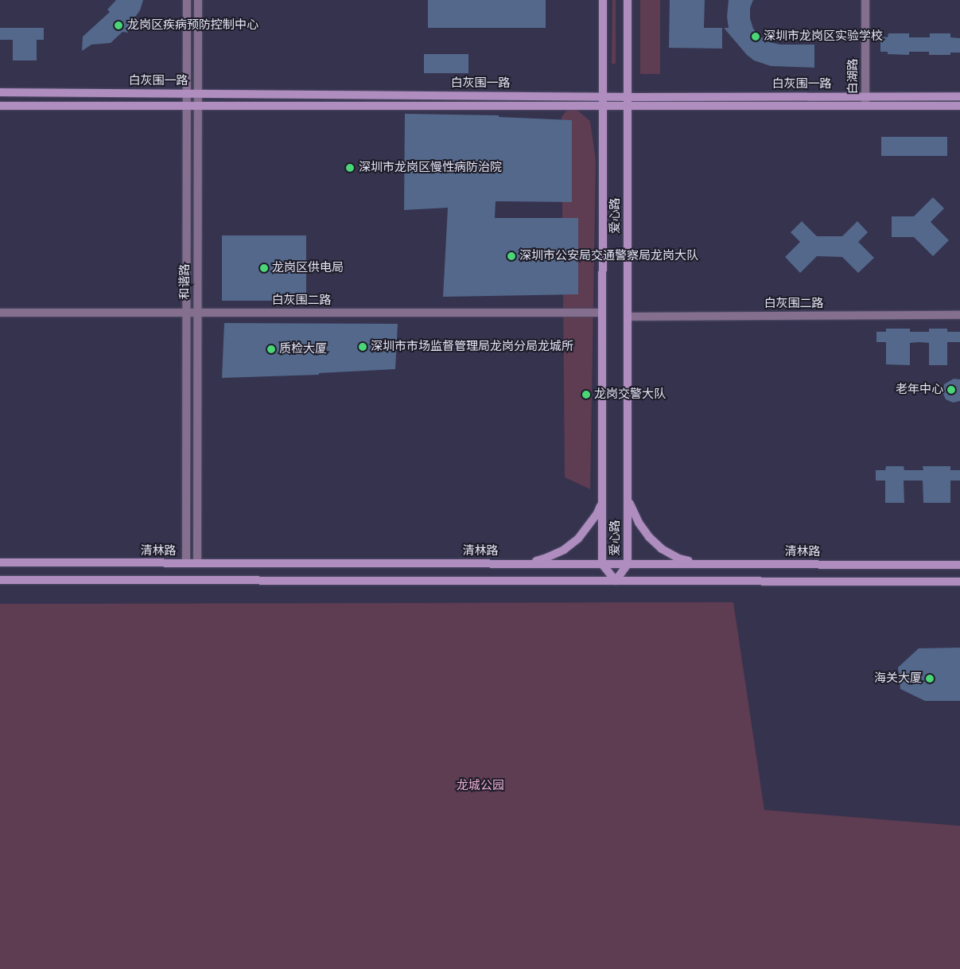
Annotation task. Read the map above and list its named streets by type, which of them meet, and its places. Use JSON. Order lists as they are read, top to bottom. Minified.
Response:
{"streets":{"street":["白湖路","白灰围一路","爱心路","和谐路","白灰围二路","清林路"]},"crossings":[["白湖路","白灰围一路"],["白灰围一路","爱心路"],["白灰围一路","和谐路"],["爱心路","白灰围二路"],["爱心路","清林路"],["和谐路","白灰围二路"],["和谐路","清林路"]],"parks":["龙城公园"],"places":["龙岗区疾病预防控制中心","深圳市龙岗区实验学校","深圳市龙岗区慢性病防治院","深圳市公安局交通警察局龙岗大队","龙岗区供电局","深圳市市场监督管理局龙岗分局龙城所","质检大厦","老年中心","龙岗交警大队","海关大厦"]}
